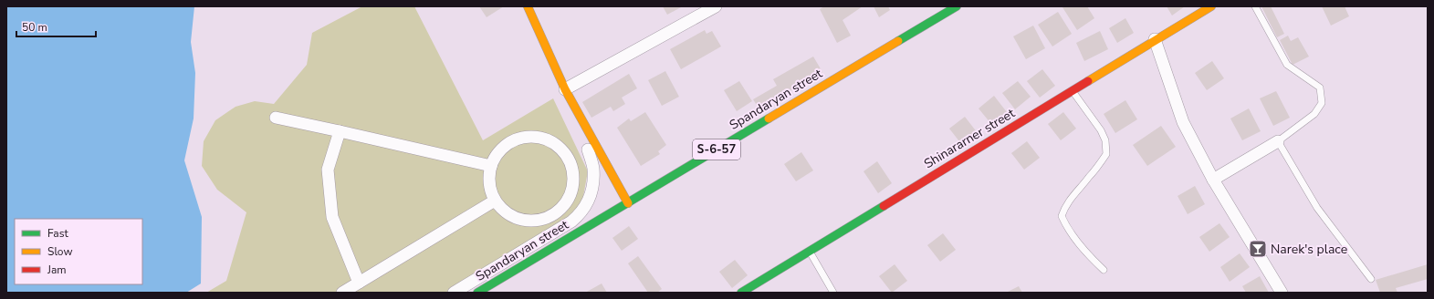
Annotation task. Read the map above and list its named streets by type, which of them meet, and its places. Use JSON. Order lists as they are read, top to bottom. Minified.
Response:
{"streets":{"street":["Spandaryan street","Shinararner street","Տ-6-57"]},"places":{"bar":["Narek's place"]},"legend":["Fast","Slow","Jam"],"scale_bar":"50 m"}
